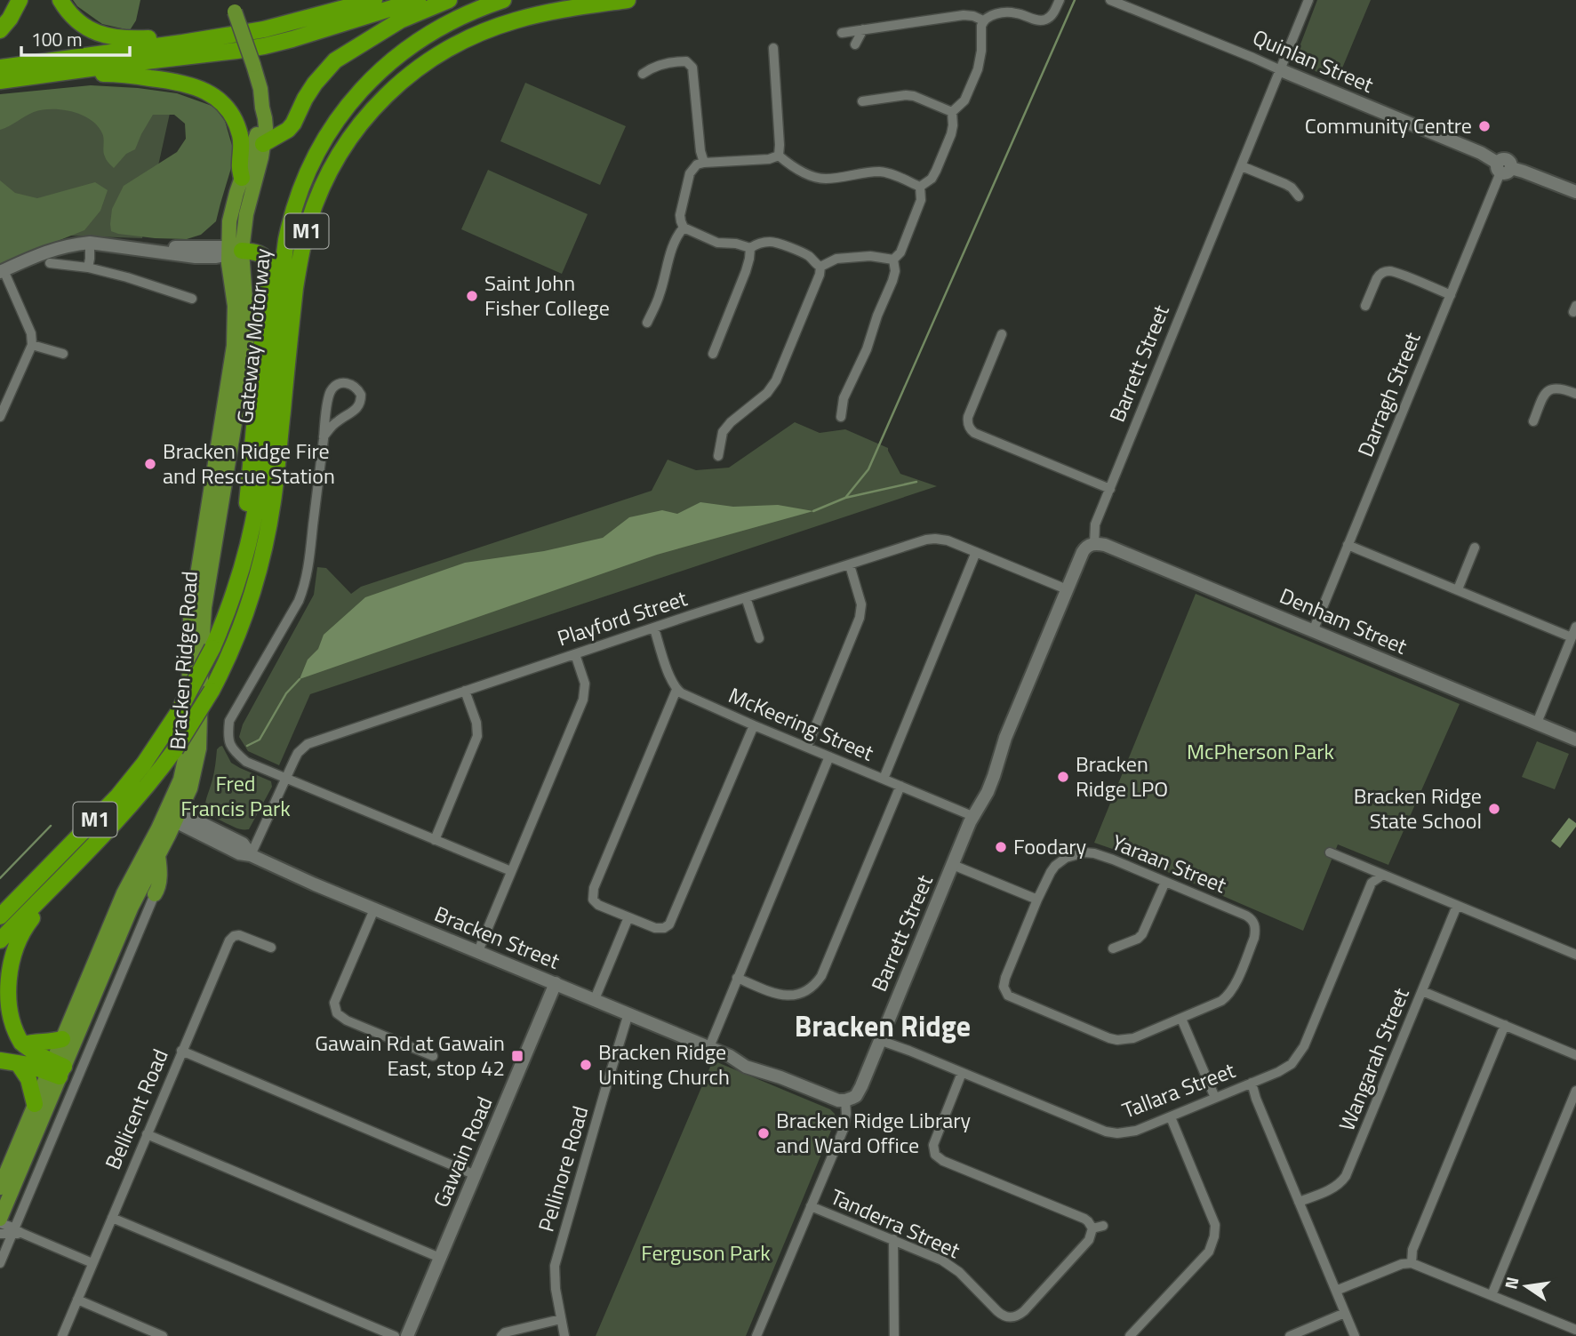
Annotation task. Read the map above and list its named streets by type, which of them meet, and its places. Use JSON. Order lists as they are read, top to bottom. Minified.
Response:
{"streets":{"highway":["M1","Gateway Motorway"],"main road":["Bracken Ridge Road"],"street":["Quinlan Street","Barrett Street","Darragh Street","Playford Street","Denham Street","McKeering Street","Yaraan Street","Bracken Street","Wangarah Street","Tallara Street","Bellicent Road","Gawain Road","Pellinore Road","Tanderra Street"]},"crossings":[["Quinlan Street","Barrett Street"],["Quinlan Street","Darragh Street"],["Barrett Street","Playford Street"],["Barrett Street","Denham Street"],["Barrett Street","McKeering Street"],["Barrett Street","Bracken Street"],["Barrett Street","Tallara Street"],["Darragh Street","Denham Street"],["Playford Street","Bracken Street"],["Bracken Ridge Road","Bracken Street"],["Bracken Street","Gawain Road"],["Bracken Street","Pellinore Road"]],"districts":["Bracken Ridge"],"parks":["McPherson Park","Fred Francis Park","Ferguson Park"],"places":{"other":["Community Centre","Saint John Fisher College","Bracken Ridge Fire and Rescue Station","Bracken Ridge LPO","Bracken Ridge State School","Foodary","Bracken Ridge Uniting Church","Bracken Ridge Library and Ward Office"],"transit":["Gawain Rd at Gawain East, stop 42"]},"scale_bar":"100 m","north":"left"}
